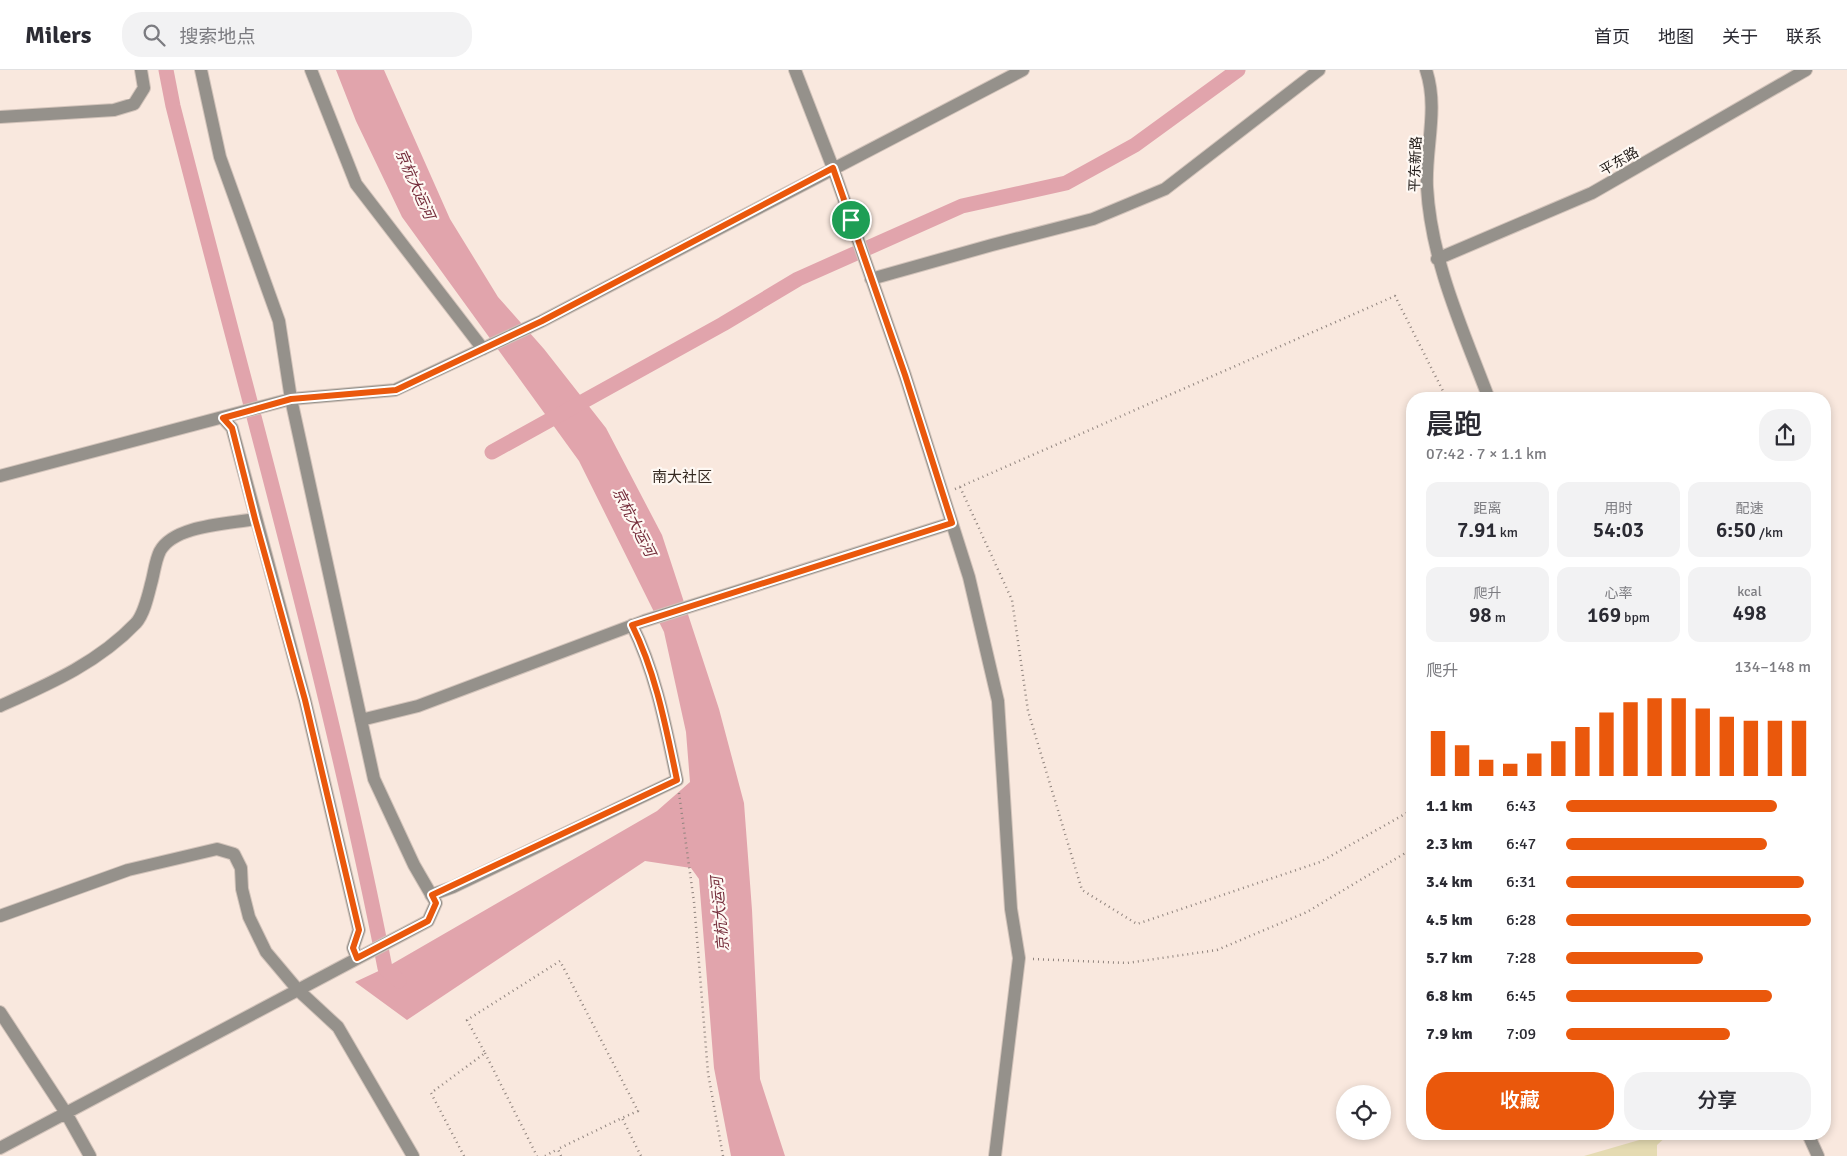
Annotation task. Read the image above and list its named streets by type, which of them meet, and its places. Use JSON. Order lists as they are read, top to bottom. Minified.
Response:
{"streets":{"street":["平东路","平东新路"]},"crossings":[["平东路","平东新路"]],"districts":["南大社区"],"water":["京杭大运河"],"page":{"header":"Milers","search":"搜索地点","nav":["首页","地图","关于","联系"],"heading":["晨跑","07:42 · 7 × 1.1 km"],"stats":[["距离","7.91 km"],["用时","54:03"],["配速","6:50 /km"],["爬升","98 m"],["心率","169 bpm"],["kcal","498"]],"chart":["爬升","134–148 m"],"list":[{"name":"1.1 km","note":"6:43"},{"name":"2.3 km","note":"6:47"},{"name":"3.4 km","note":"6:31"},{"name":"4.5 km","note":"6:28"},{"name":"5.7 km","note":"7:28"},{"name":"6.8 km","note":"6:45"},{"name":"7.9 km","note":"7:09"}],"buttons":["收藏","分享"]}}
